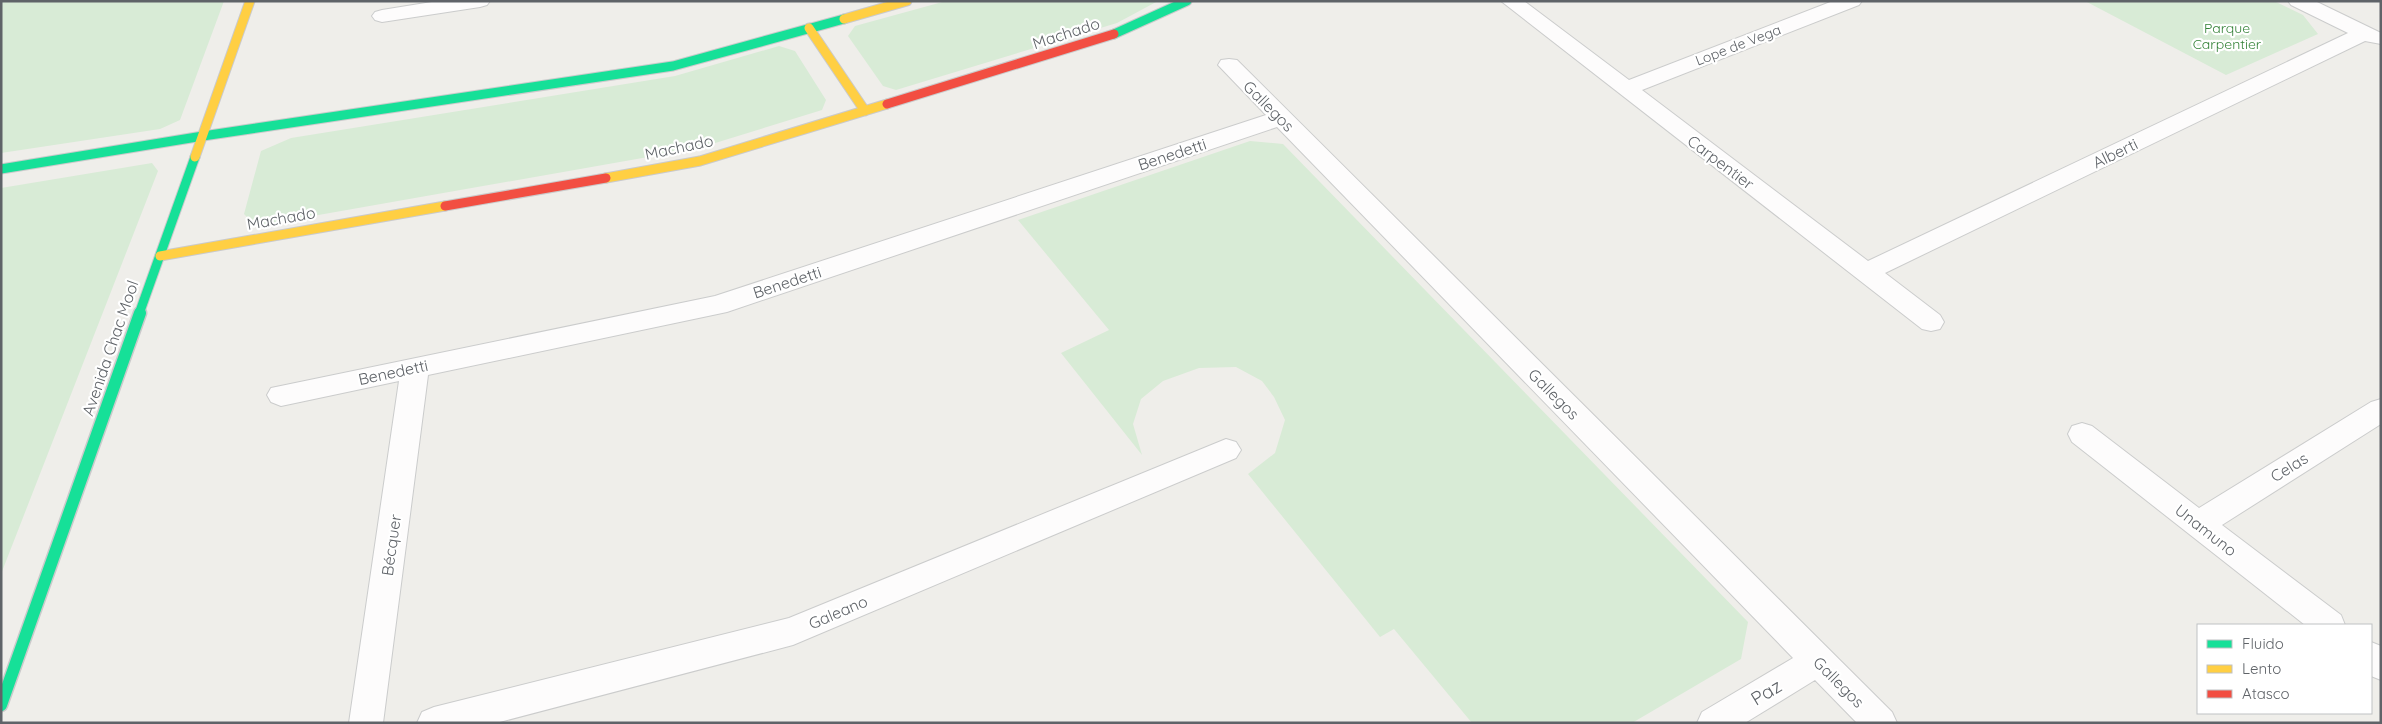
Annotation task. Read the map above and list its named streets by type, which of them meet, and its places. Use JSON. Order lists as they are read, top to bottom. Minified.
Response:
{"streets":{"street":["Machado","Lope de Vega","Gallegos","Alberti","Benedetti","Carpentier","Avenida Chac Mool","Celas","Unamuno","Bécquer","Galeano","Paz"]},"crossings":[["Machado","Avenida Chac Mool"],["Lope de Vega","Carpentier"],["Gallegos","Benedetti"],["Gallegos","Paz"],["Alberti","Carpentier"],["Benedetti","Bécquer"],["Celas","Unamuno"]],"parks":["Parque Carpentier"],"legend":["Fluido","Lento","Atasco"]}
